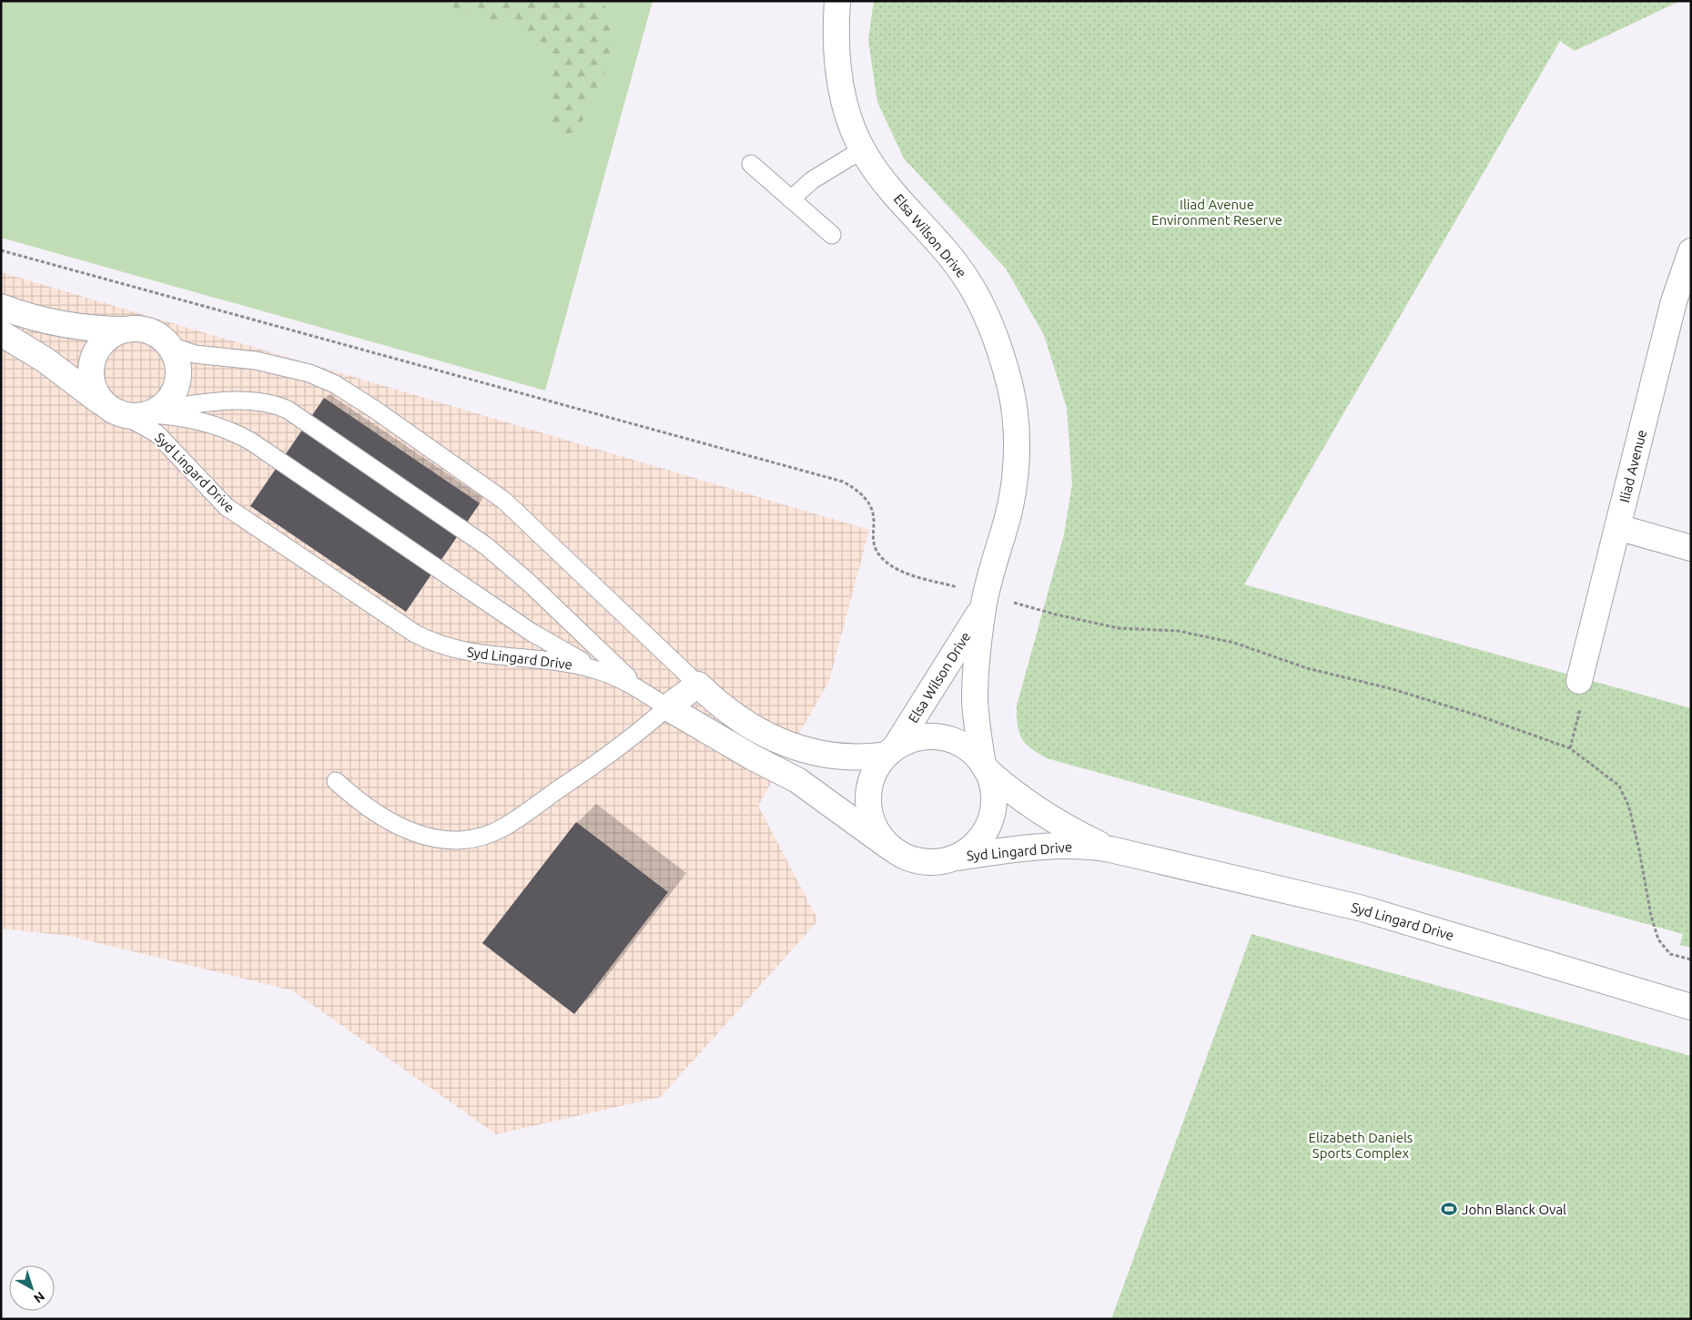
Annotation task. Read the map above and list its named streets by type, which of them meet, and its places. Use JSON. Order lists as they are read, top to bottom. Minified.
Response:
{"streets":{"street":["Elsa Wilson Drive","Iliad Avenue","Syd Lingard Drive"]},"crossings":[["Elsa Wilson Drive","Syd Lingard Drive"]],"parks":["Iliad Avenue Environment Reserve","Elizabeth Daniels Sports Complex"],"places":{"sports":["John Blanck Oval"]},"north":"bottom right"}
